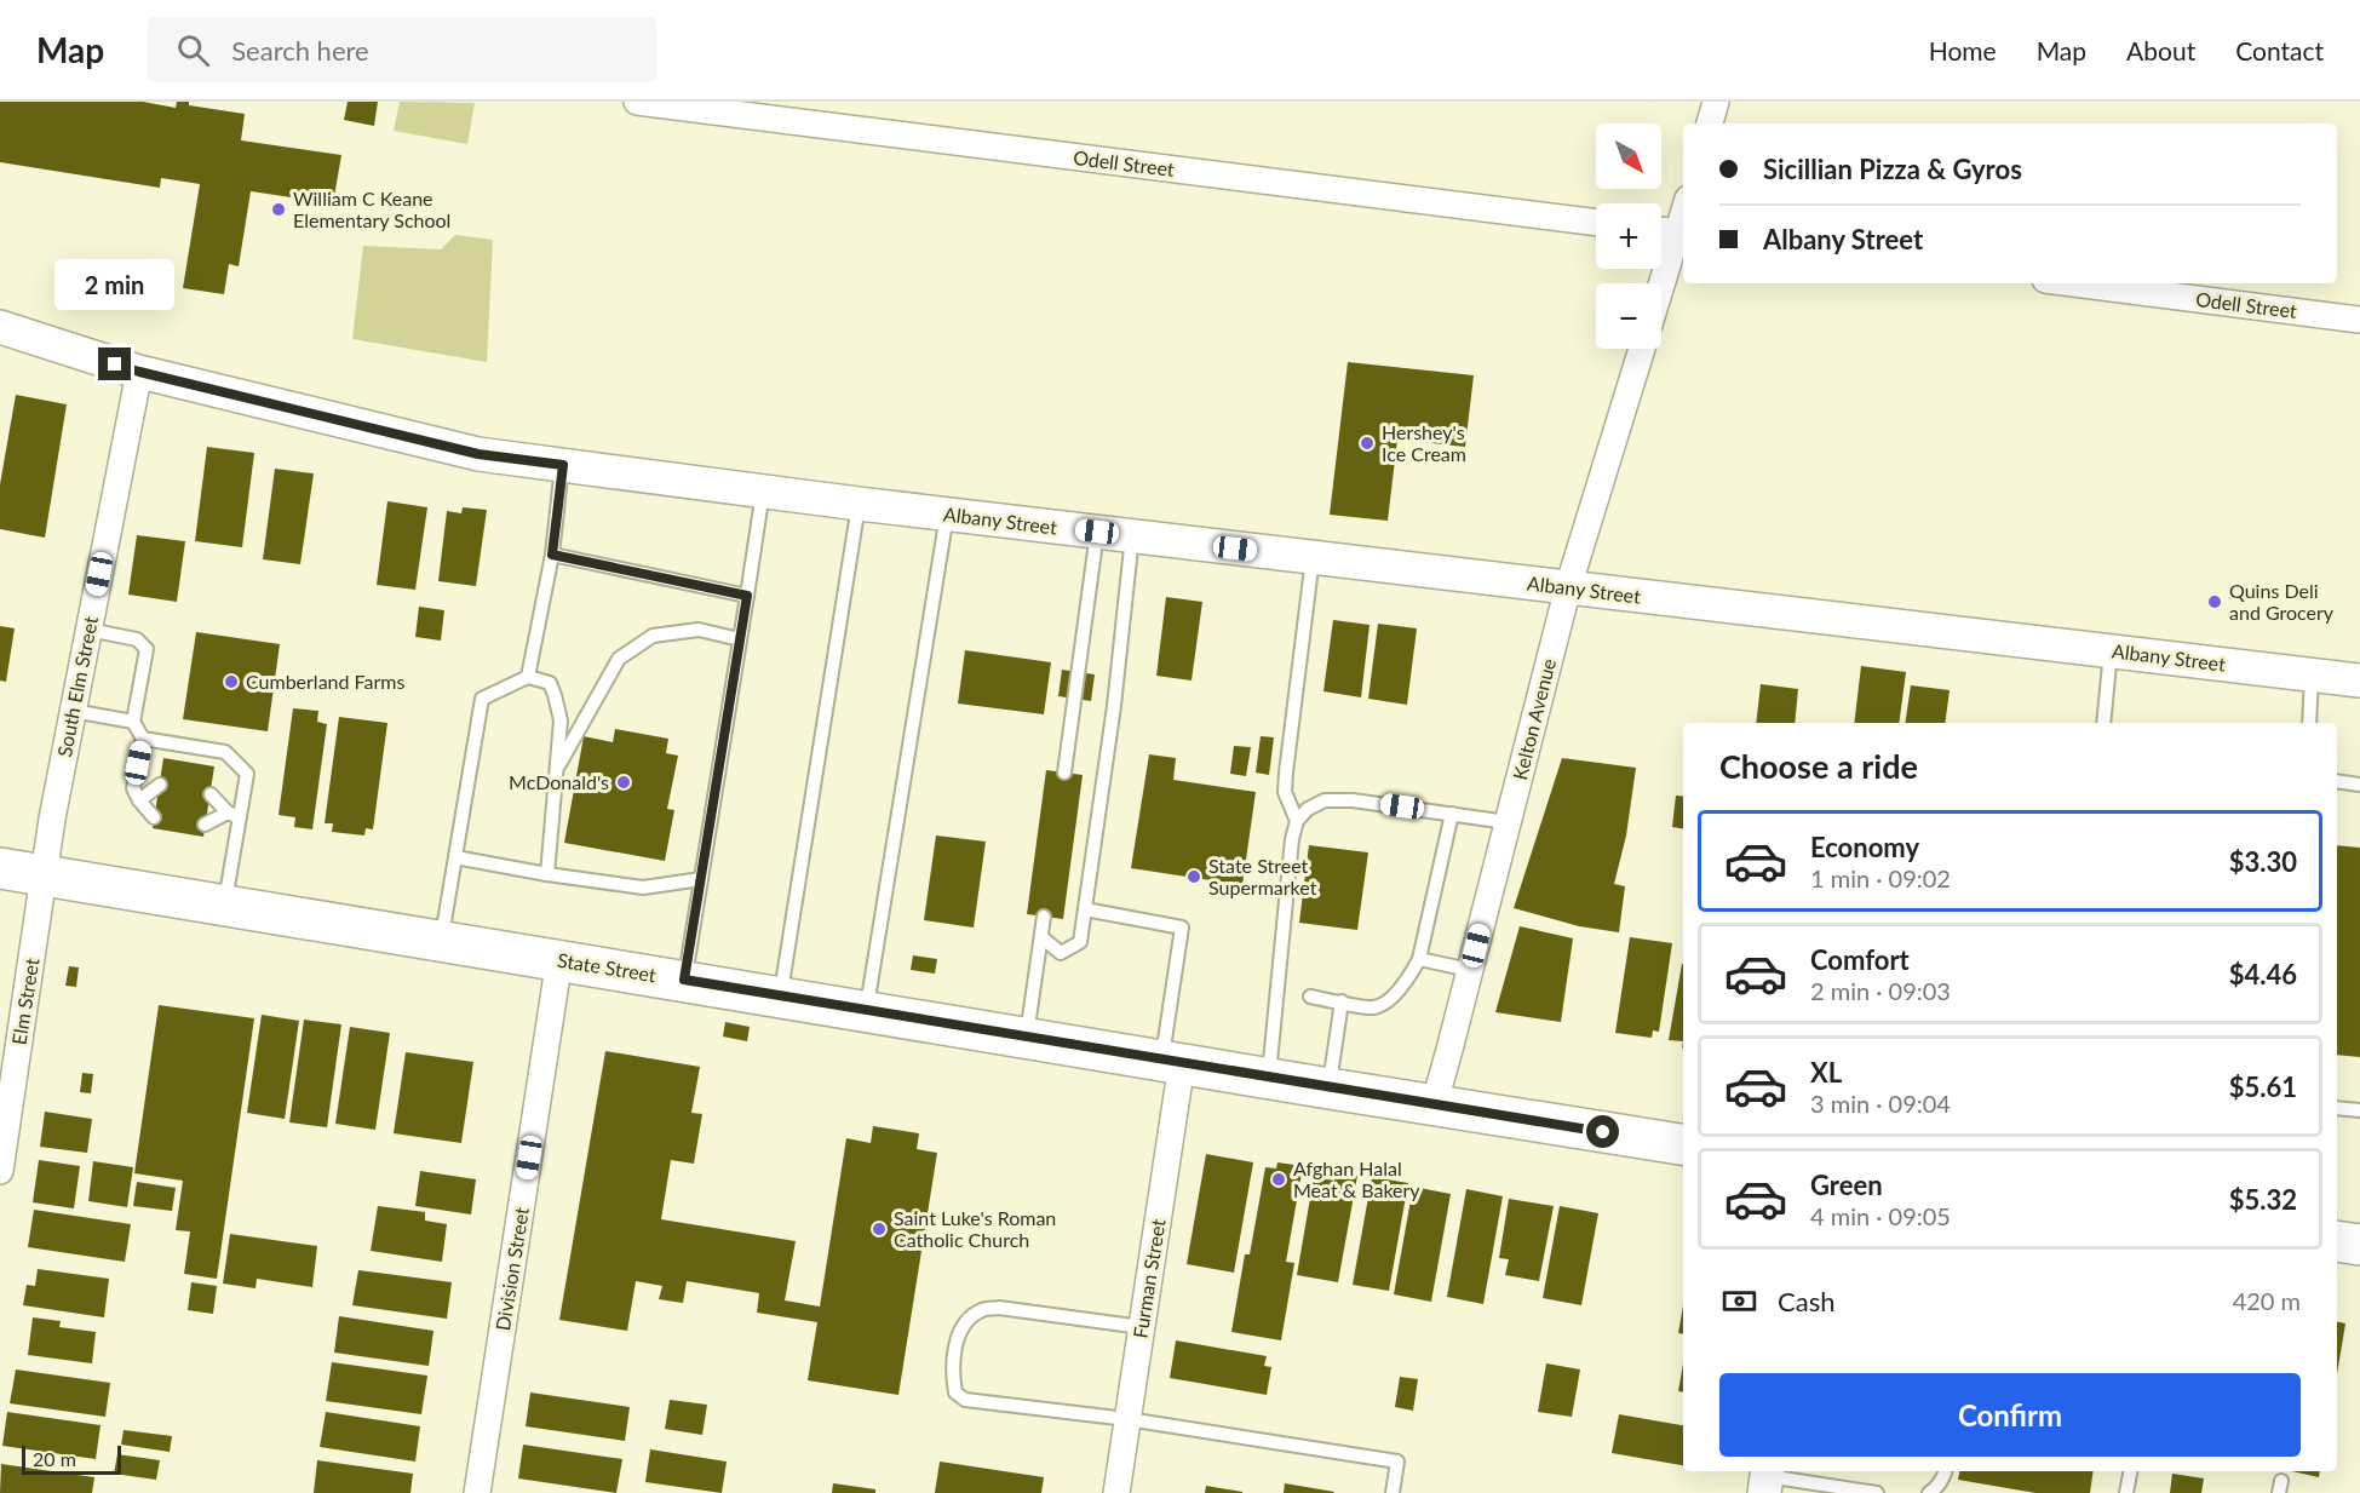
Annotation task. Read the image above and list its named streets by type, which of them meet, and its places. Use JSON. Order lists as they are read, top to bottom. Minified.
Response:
{"streets":{"main road":["State Street"],"street":["Odell Street","Albany Street","South Elm Street","Kelton Avenue","Elm Street","Division Street","Furman Street"]},"crossings":[["Albany Street","South Elm Street"],["Albany Street","Kelton Avenue"],["South Elm Street","State Street"],["South Elm Street","Elm Street"],["Kelton Avenue","State Street"],["State Street","Elm Street"],["State Street","Division Street"],["State Street","Furman Street"]],"places":["William C Keane Elementary School","Hershey's Ice Cream","Quins Deli and Grocery","Cumberland Farms","McDonald's","State Street Supermarket","Afghan Halal Meat & Bakery","Saint Luke's Roman Catholic Church"],"scale_bar":"20 m","north":"bottom right","page":{"header":"Map","search":"Search here","nav":["Home","Map","About","Contact"],"map_buttons":["+","−"],"banner":["Sicillian Pizza & Gyros","Albany Street"],"bubble":"2 min","heading":"Choose a ride","list":[{"name":"Economy","note":"1 min · 09:02","value":"$3.30"},{"name":"Comfort","note":"2 min · 09:03","value":"$4.46"},{"name":"XL","note":"3 min · 09:04","value":"$5.61"},{"name":"Green","note":"4 min · 09:05","value":"$5.32"}],"pay":["Cash","420 m"],"buttons":"Confirm","scale":"20 m"}}
